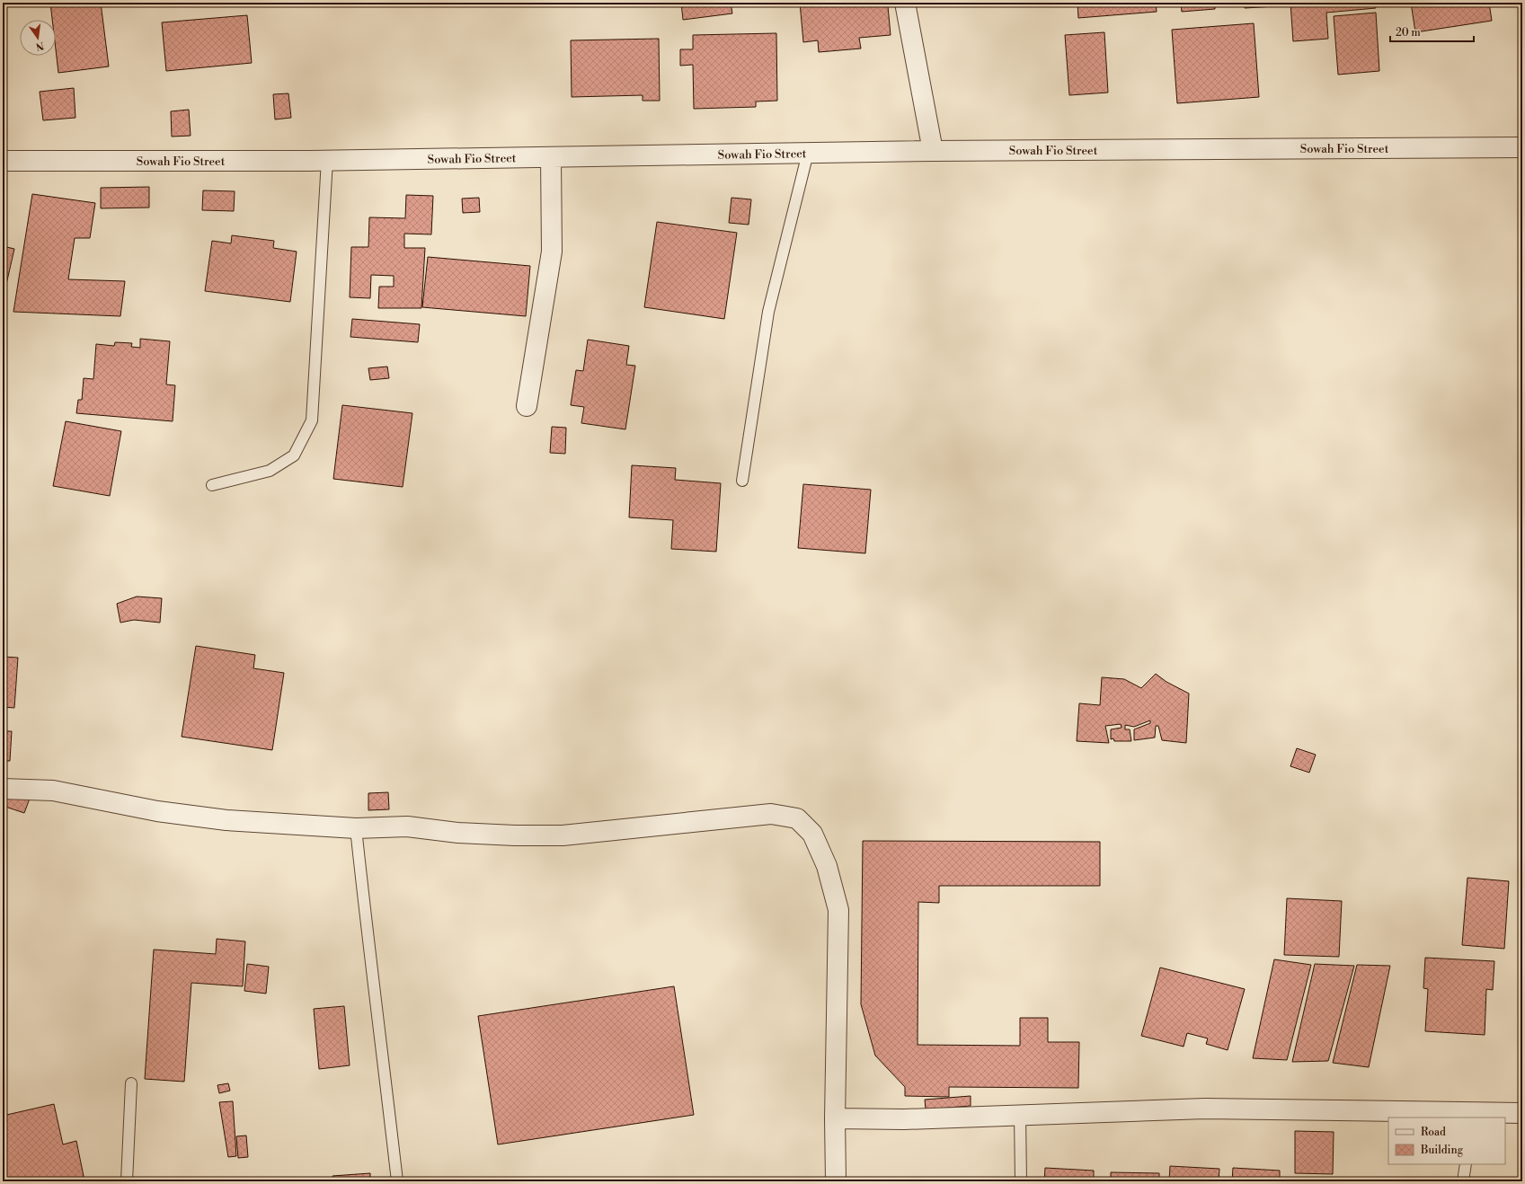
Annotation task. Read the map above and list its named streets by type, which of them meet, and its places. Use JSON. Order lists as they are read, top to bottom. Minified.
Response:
{"streets":{"street":["Sowah Fio Street"]},"legend":["Road","Building"],"scale_bar":"20 m","north":"bottom"}
